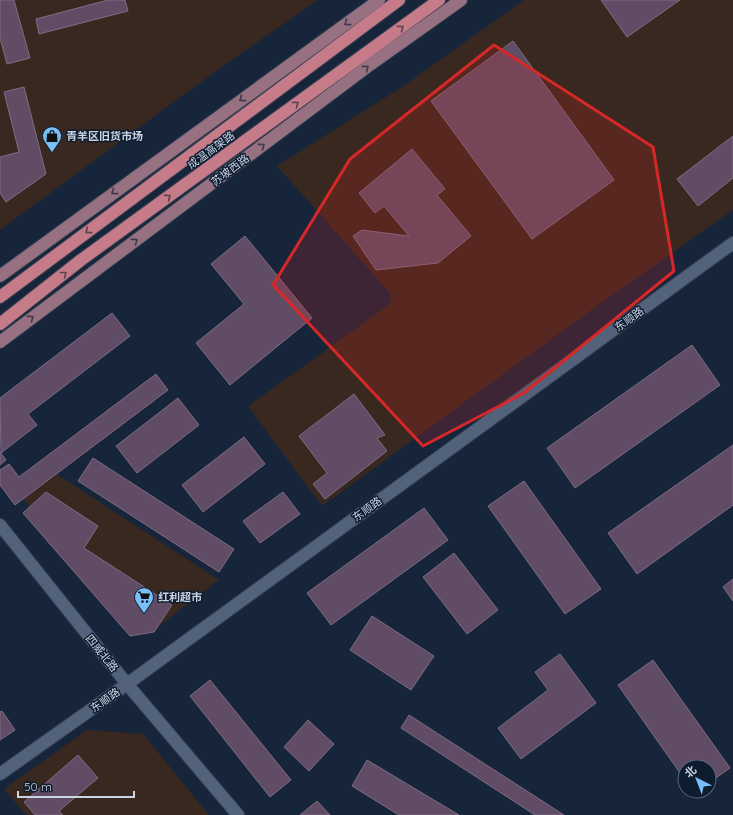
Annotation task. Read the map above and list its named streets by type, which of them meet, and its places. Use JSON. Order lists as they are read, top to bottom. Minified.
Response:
{"streets":{"highway":["成温高架路"],"main road":["苏坡西路"],"street":["东顺路","四威北路"]},"crossings":[["东顺路","四威北路"]],"places":{"shop":["青羊区旧货市场"],"supermarket":["红利超市"]},"scale_bar":"50 m","north":"top left"}
